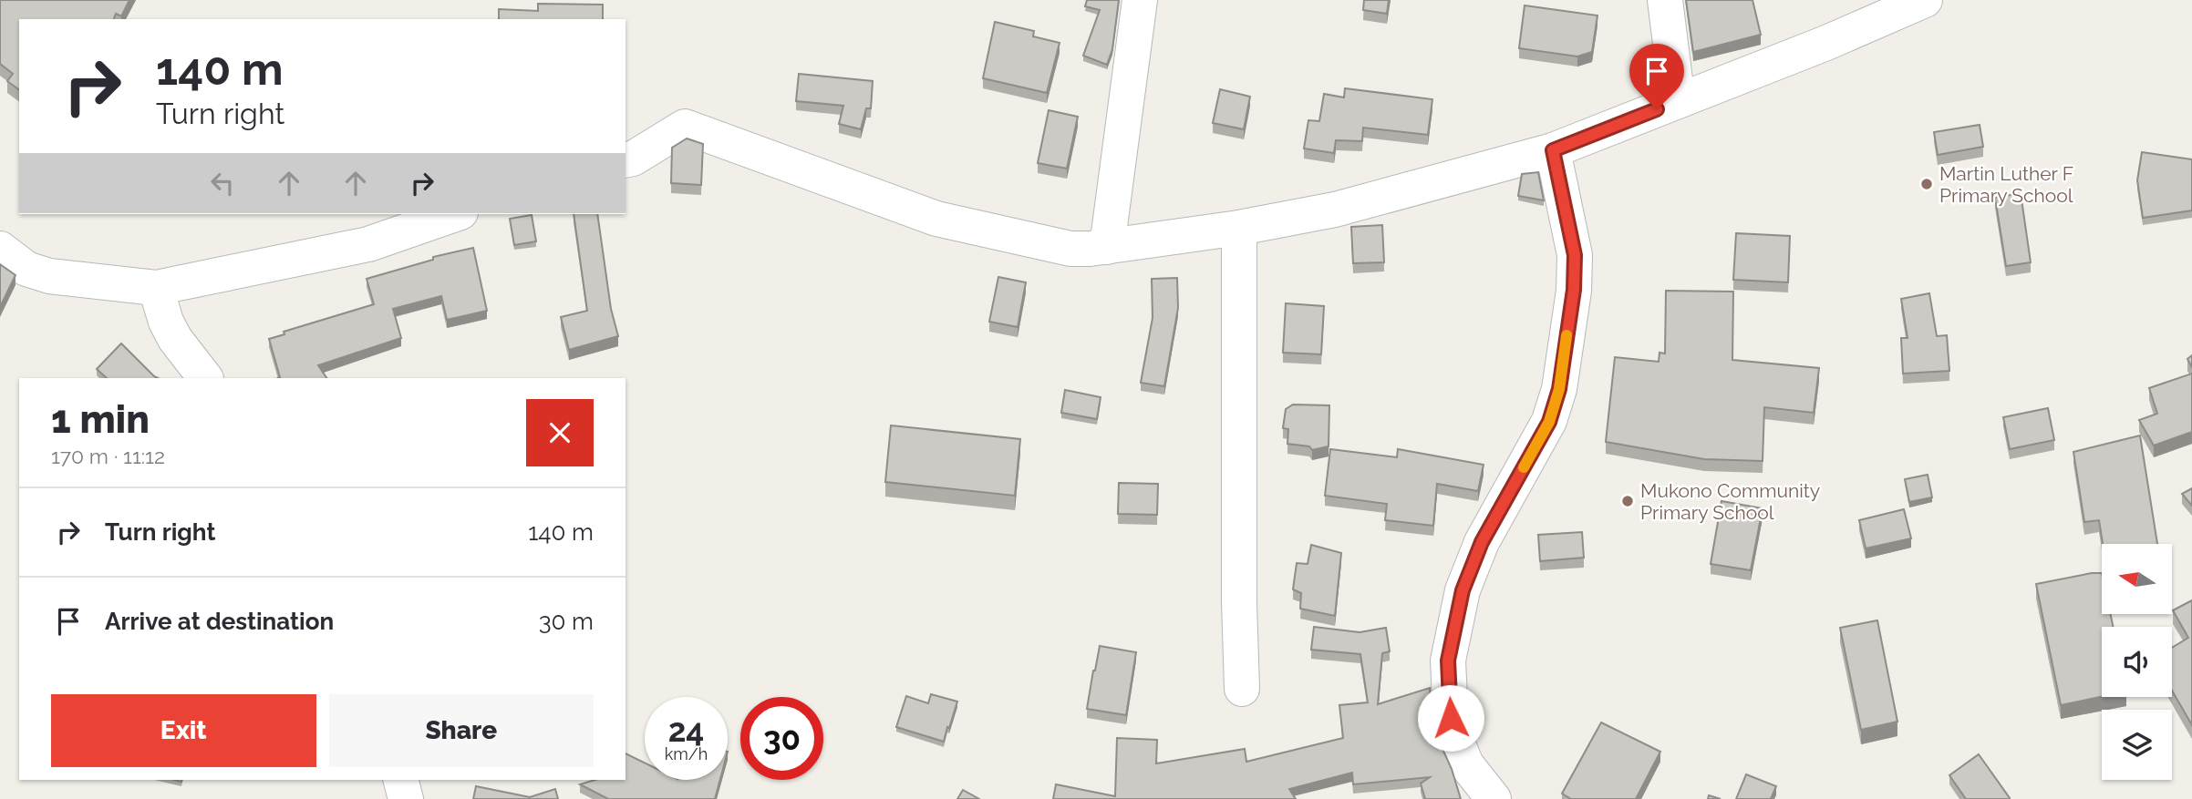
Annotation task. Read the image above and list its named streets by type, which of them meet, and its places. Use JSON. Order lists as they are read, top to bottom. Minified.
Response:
{"places":["Martin Luther F Primary School","Mukono Community Primary School"],"north":"left","page":{"turn":["140 m","Turn right"],"heading":["1 min","170 m · 11:12"],"list":[{"name":"Turn right","value":"140 m"},{"name":"Arrive at destination","value":"30 m"}],"buttons":["Exit","Share"],"speed":"24 km/h","limit":"30"}}
